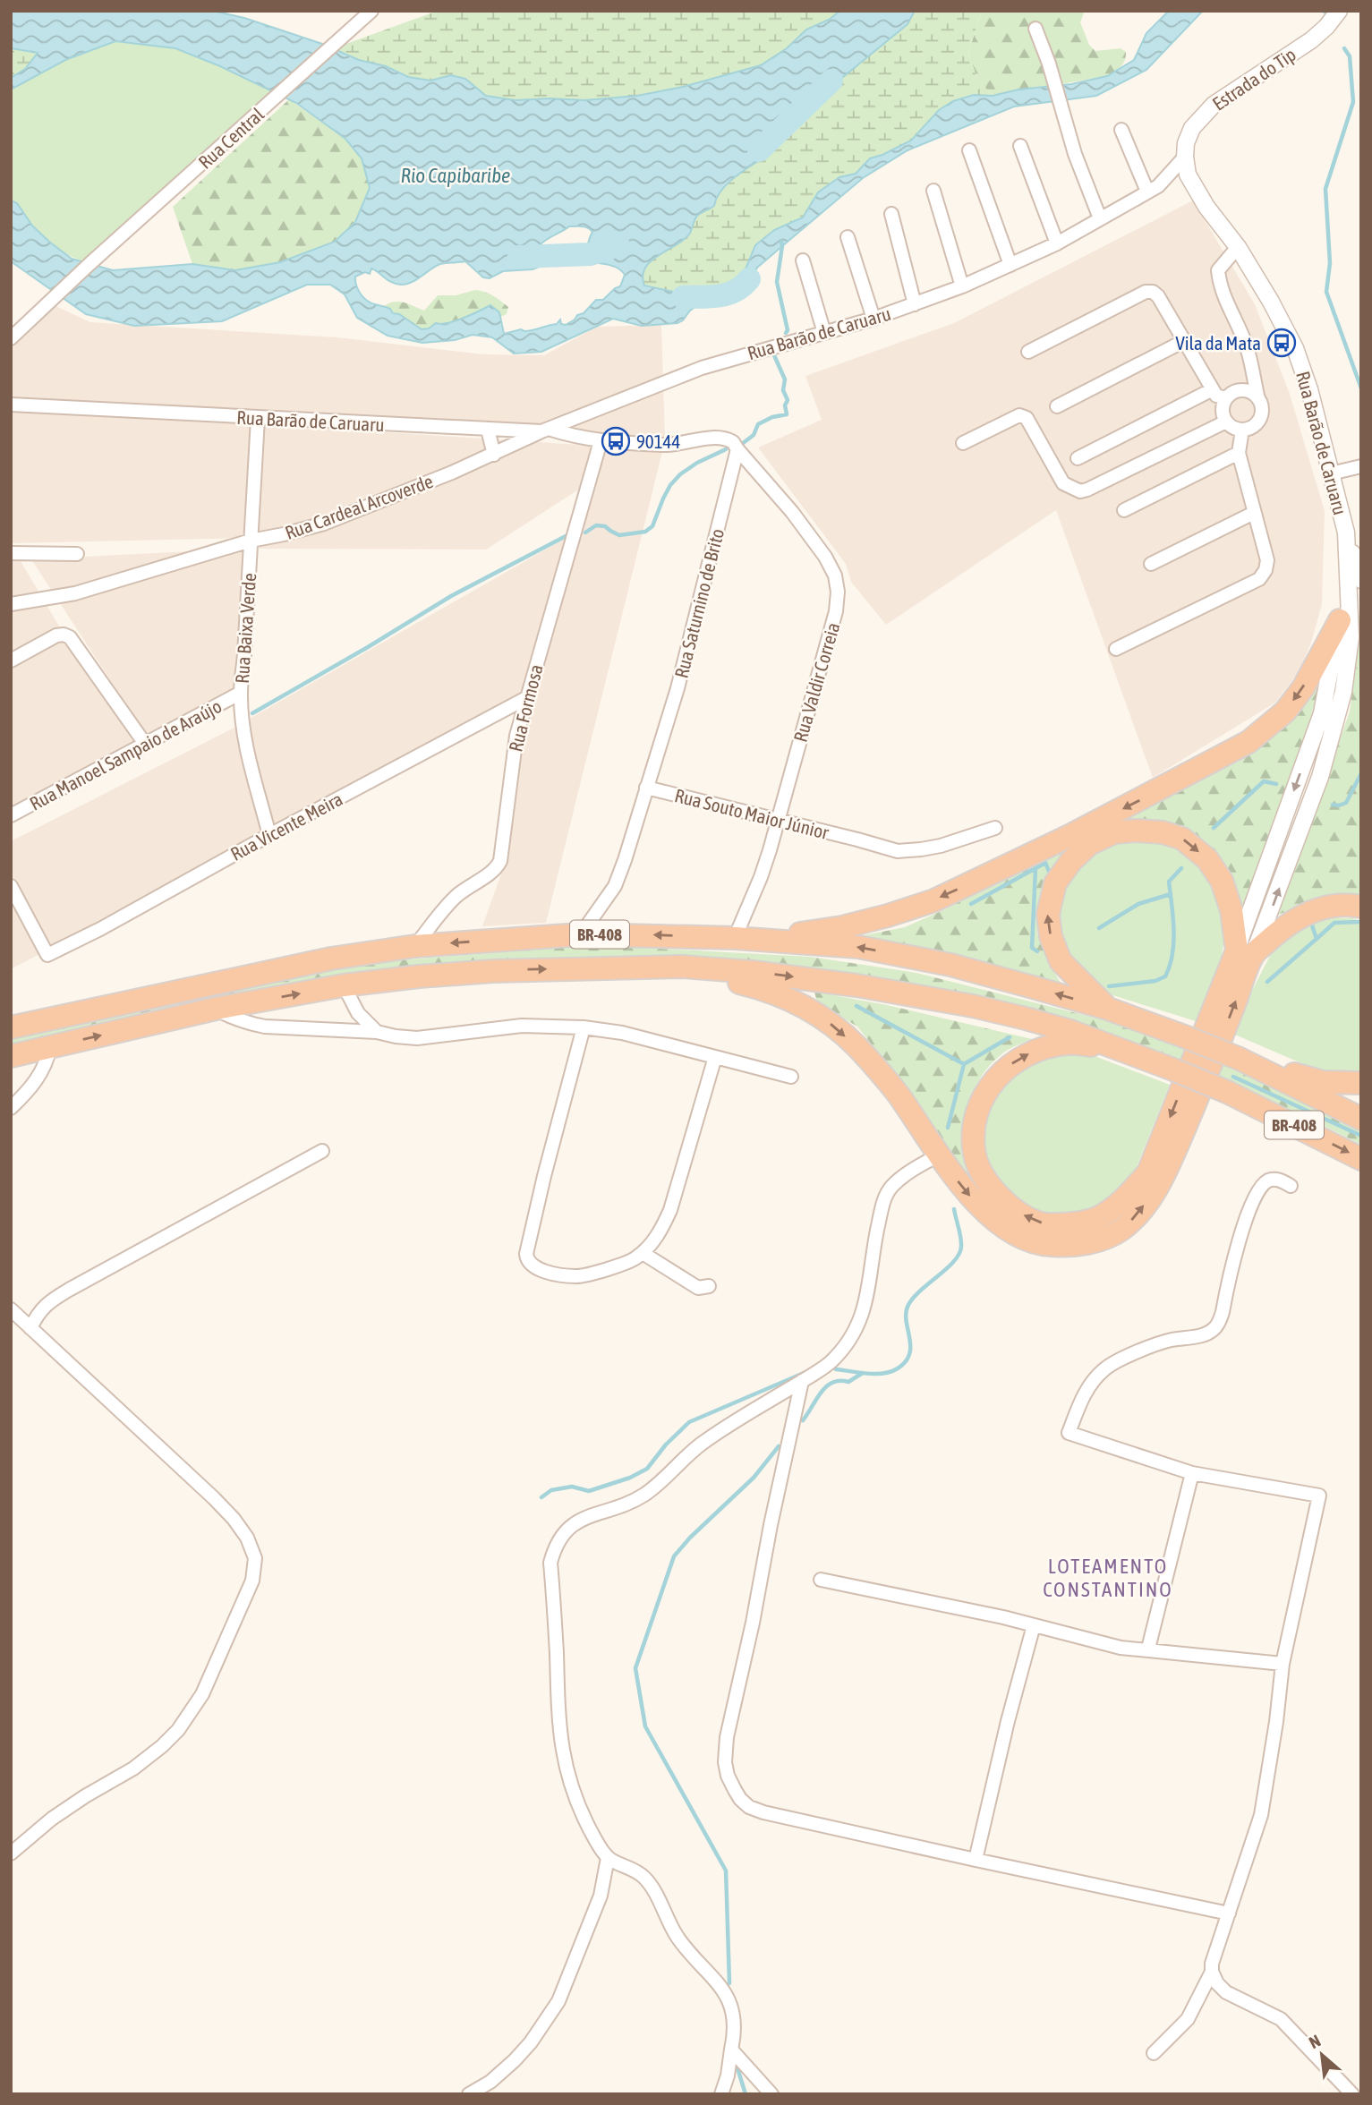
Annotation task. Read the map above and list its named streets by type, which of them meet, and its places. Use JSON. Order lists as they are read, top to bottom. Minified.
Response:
{"streets":{"highway":["BR-408"],"street":["Estrada do Tip","Rua Central","Rua Barão de Caruaru","Rua Cardeal Arcoverde","Rua Saturnino de Brito","Rua Baixa Verde","Rua Valdir Correia","Rua Formosa","Rua Manoel Sampaio de Araújo","Rua Souto Maior Júnior","Rua Vicente Meira"]},"crossings":[["Estrada do Tip","Rua Barão de Caruaru"],["Rua Barão de Caruaru","Rua Cardeal Arcoverde"],["Rua Barão de Caruaru","Rua Baixa Verde"],["Rua Cardeal Arcoverde","Rua Baixa Verde"],["Rua Saturnino de Brito","Rua Valdir Correia"],["Rua Saturnino de Brito","Rua Souto Maior Júnior"],["Rua Saturnino de Brito","BR-408"],["Rua Baixa Verde","Rua Manoel Sampaio de Araújo"],["Rua Baixa Verde","Rua Vicente Meira"],["Rua Valdir Correia","Rua Souto Maior Júnior"],["Rua Valdir Correia","BR-408"],["Rua Formosa","Rua Vicente Meira"],["Rua Formosa","BR-408"]],"districts":["LOTEAMENTO CONSTANTINO"],"water":["Rio Capibaribe"],"places":{"bus stop":["Vila da Mata","90144"]},"north":"top left"}
